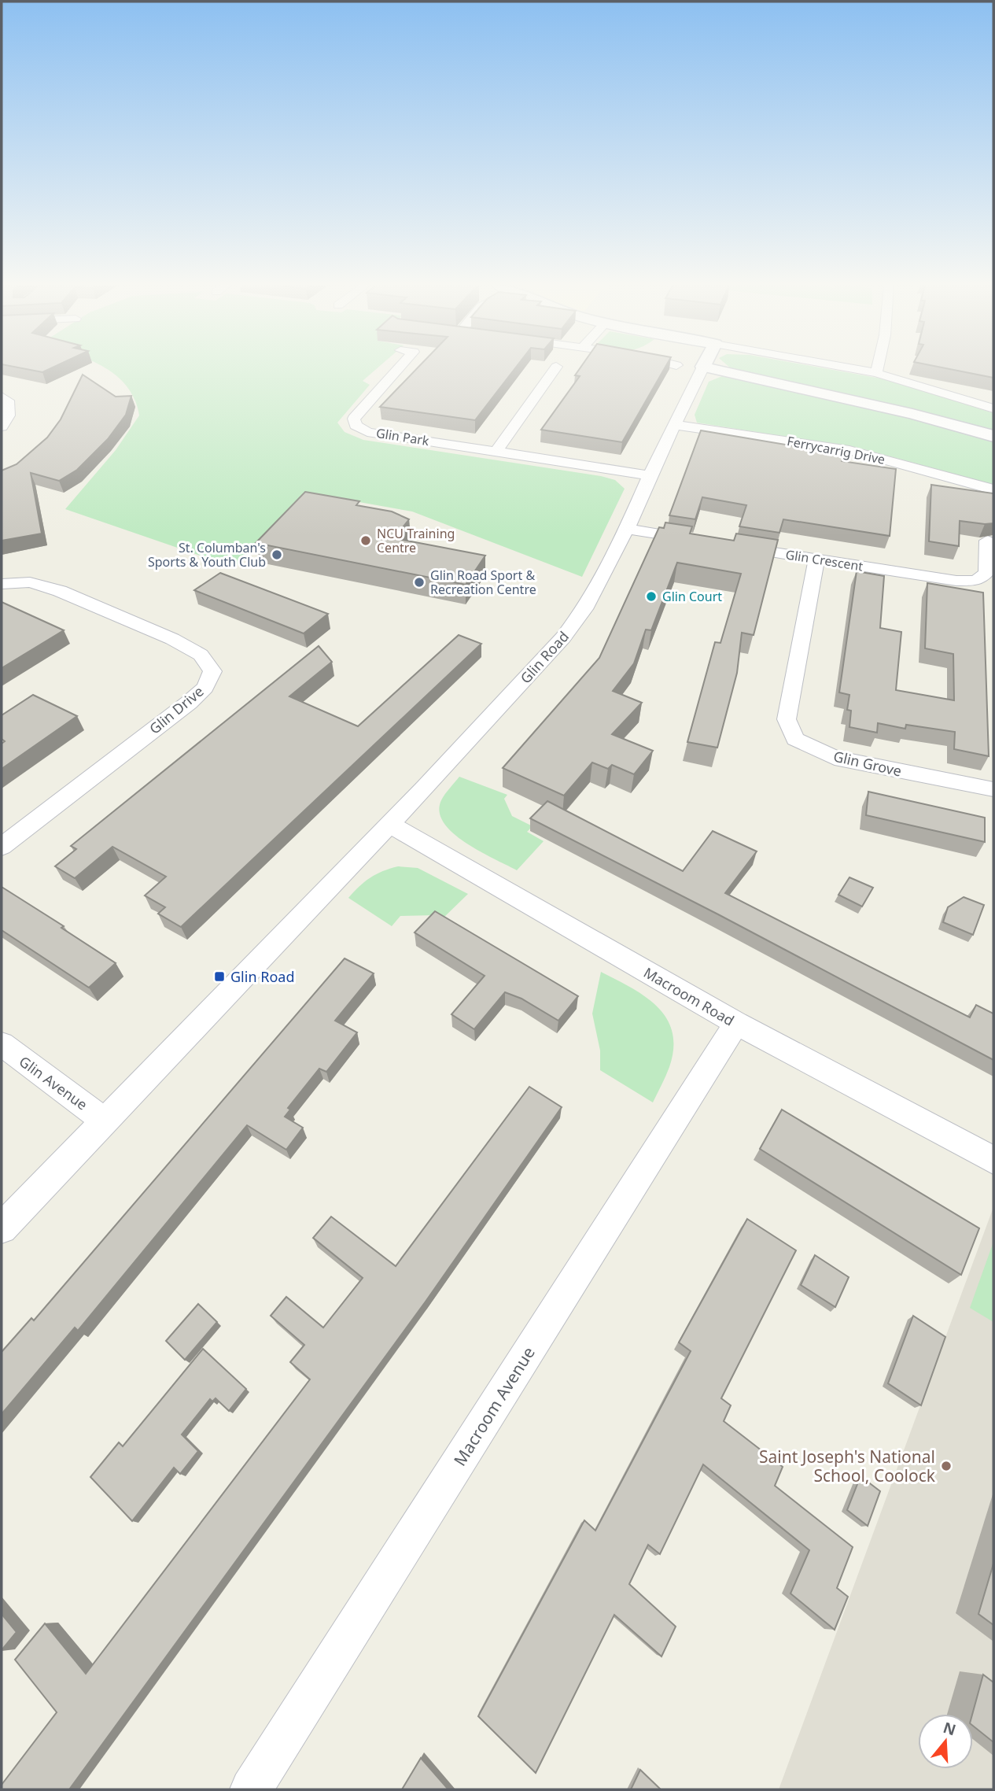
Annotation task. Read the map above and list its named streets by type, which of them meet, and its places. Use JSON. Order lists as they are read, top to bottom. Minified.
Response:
{"streets":{"street":["Glin Park","Ferrycarrig Drive","Glin Crescent","Glin Road","Glin Drive","Glin Grove","Macroom Road","Glin Avenue","Macroom Avenue"]},"crossings":[["Glin Park","Glin Road"],["Ferrycarrig Drive","Glin Road"],["Glin Crescent","Glin Grove"],["Glin Road","Macroom Road"],["Glin Road","Glin Avenue"],["Macroom Road","Macroom Avenue"]],"places":{"other":["NCU Training Centre","St. Columban's Sports & Youth Club","Glin Road Sport & Recreation Centre","Glin Court","Saint Joseph's National School, Coolock"],"transit":["Glin Road"]},"north":"top"}
